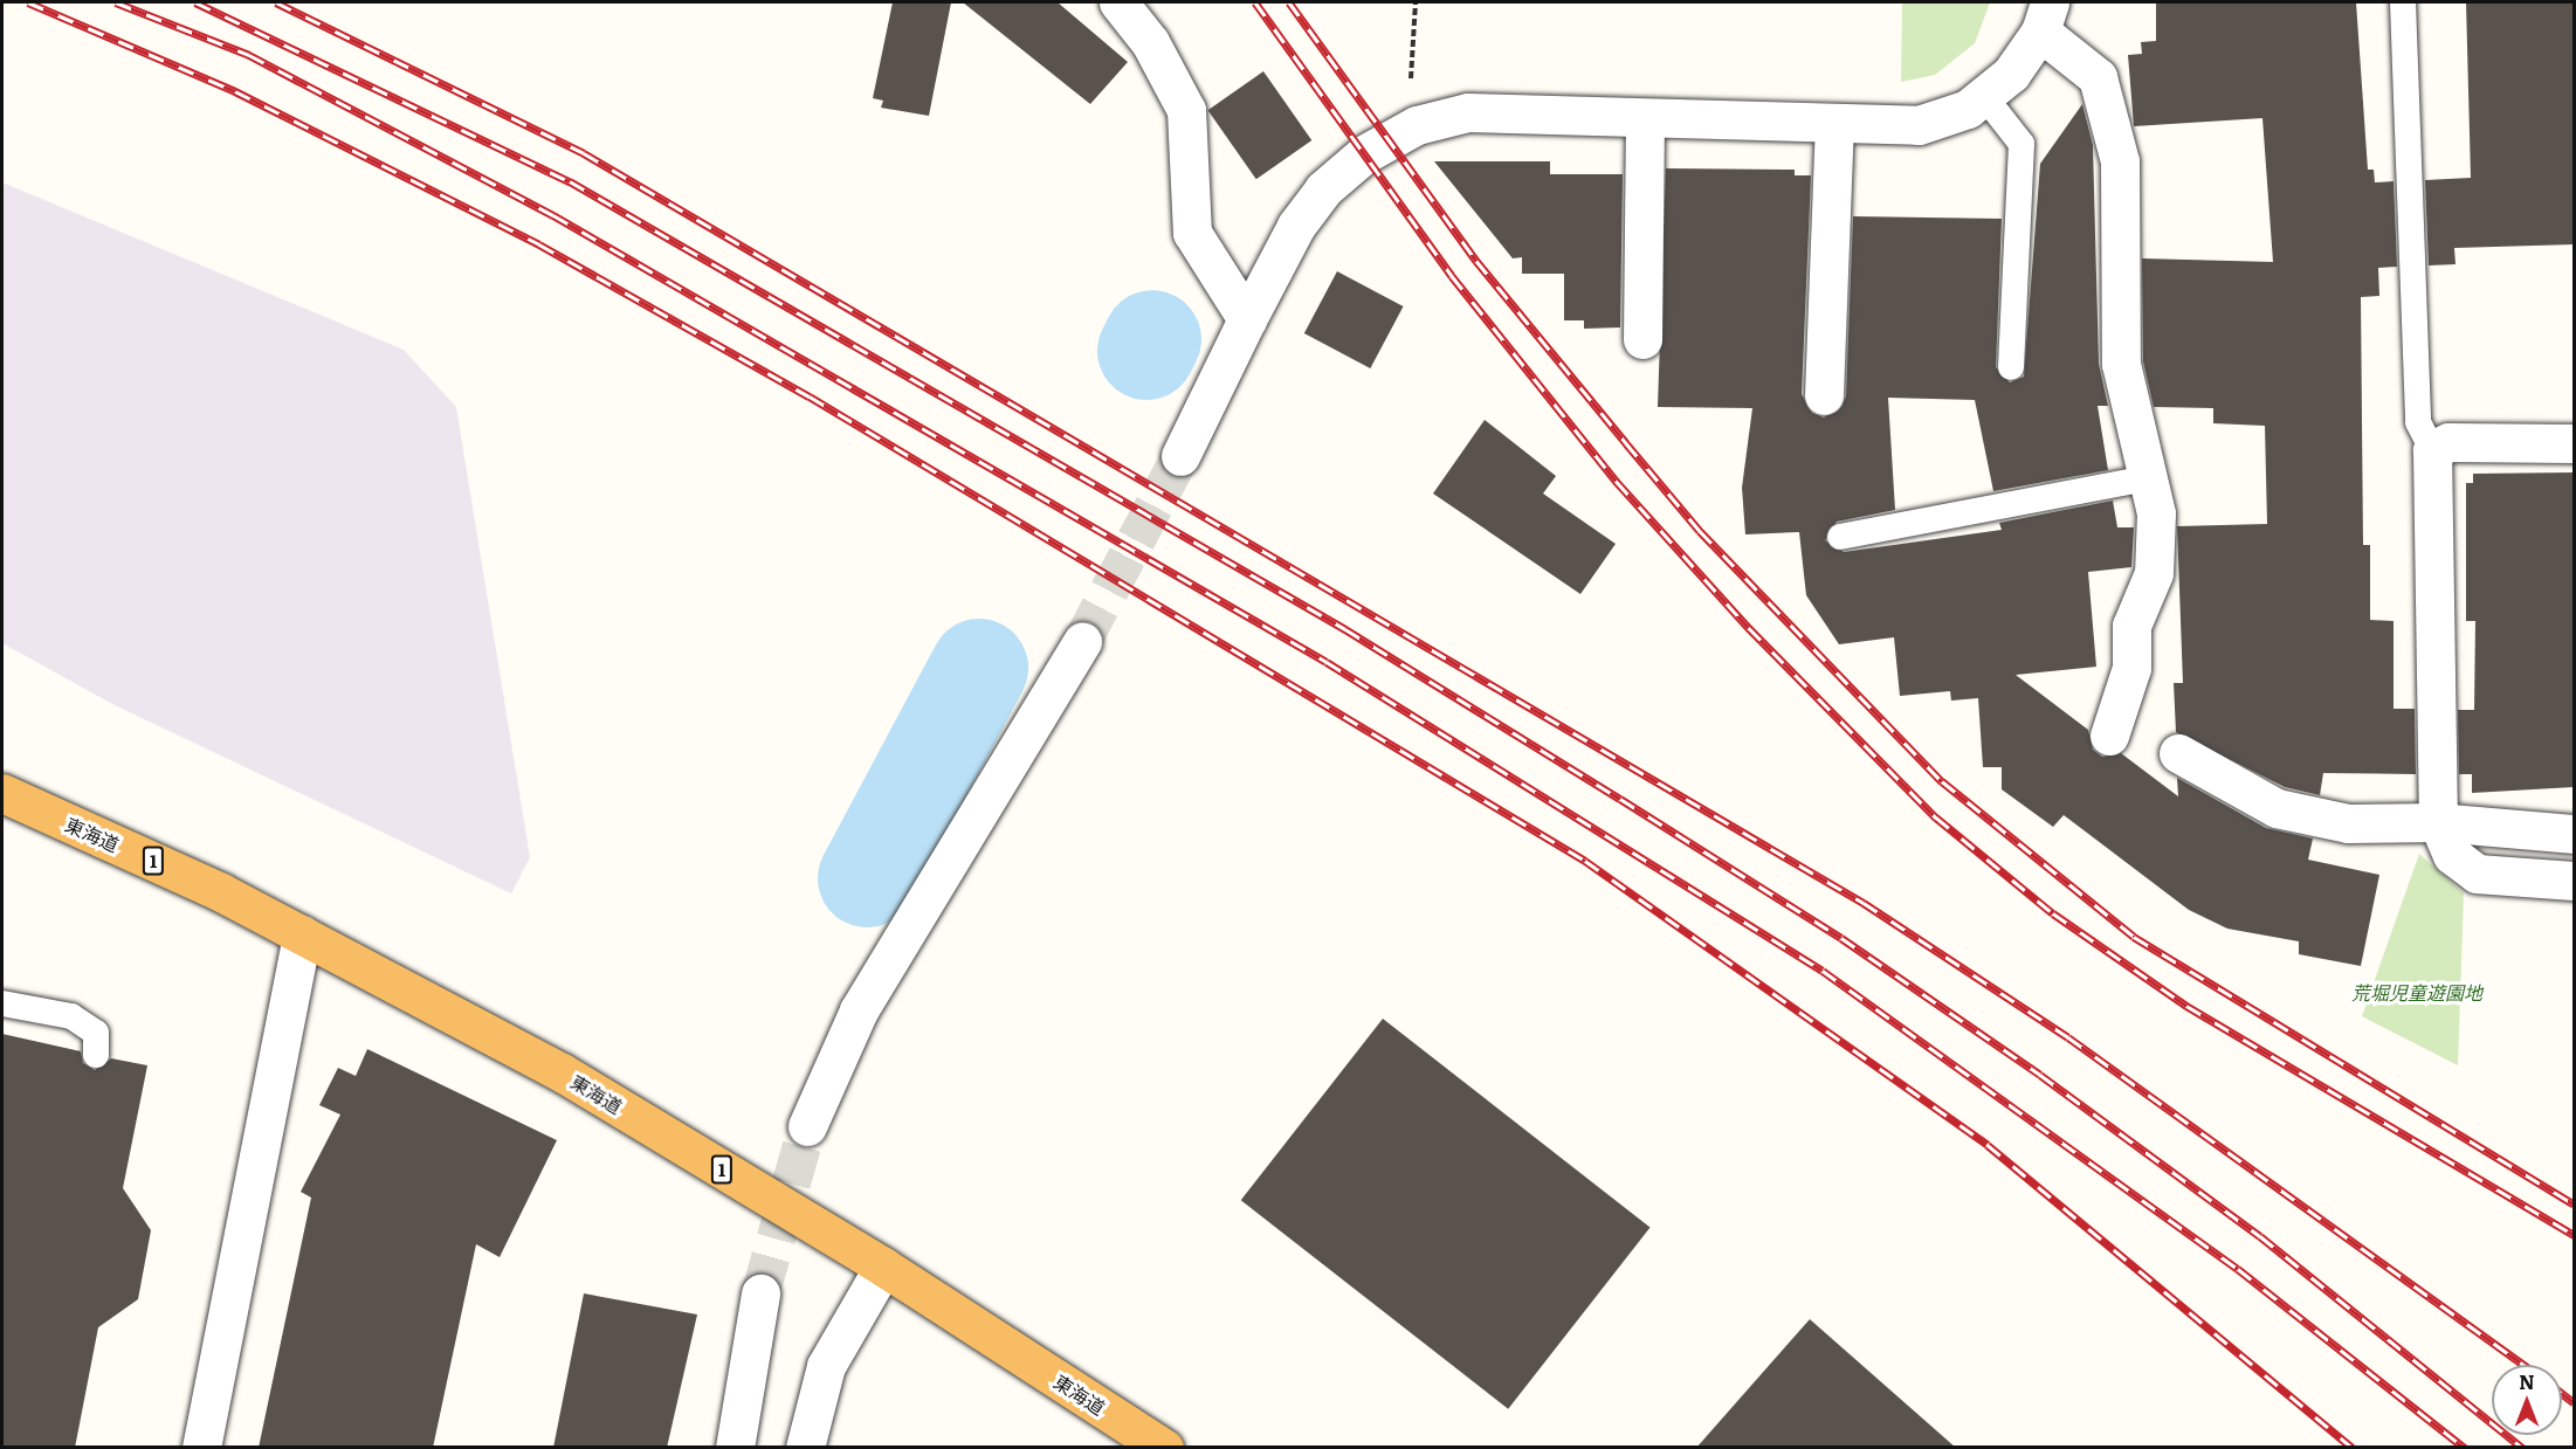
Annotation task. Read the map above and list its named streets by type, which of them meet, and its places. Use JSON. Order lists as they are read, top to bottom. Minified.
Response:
{"streets":{"highway":["東海道","1"]},"parks":["荒堀児童遊園地"],"north":"top"}
